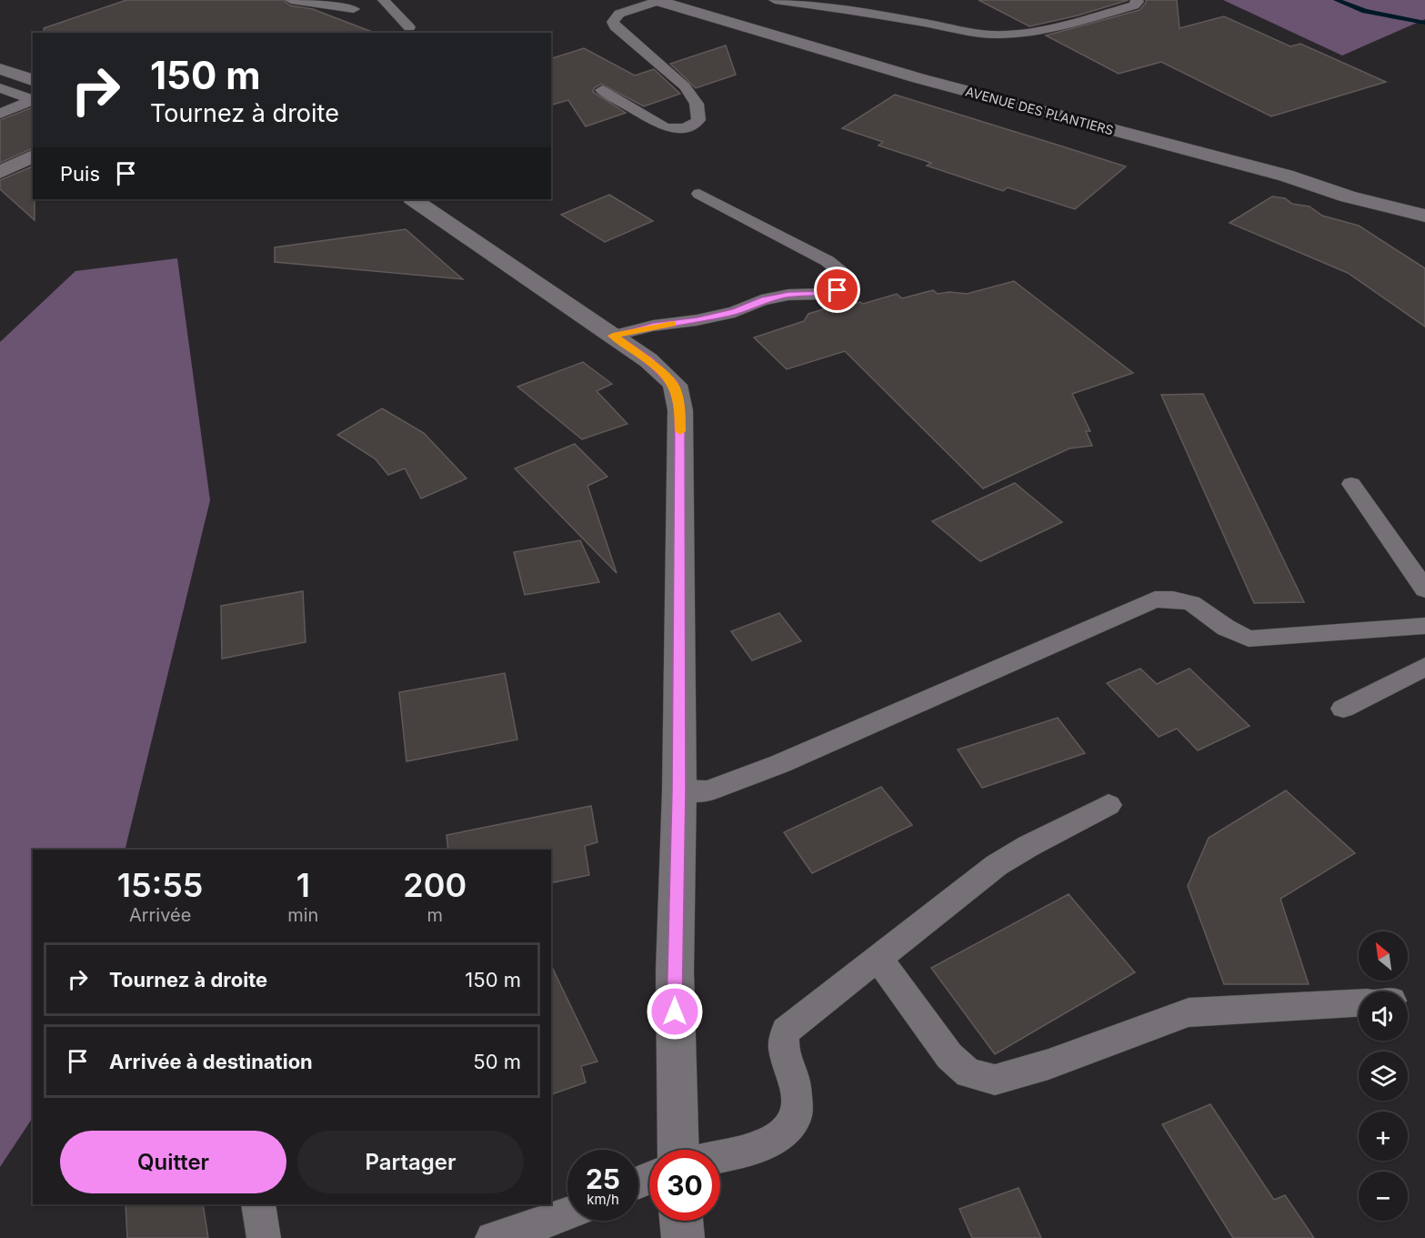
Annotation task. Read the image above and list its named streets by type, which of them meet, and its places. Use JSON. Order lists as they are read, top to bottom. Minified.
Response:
{"streets":{"street":["AVENUE DES PLANTIERS"]},"north":"top left","page":{"turn":["150 m","Tournez à droite"],"then":"Puis","eta":["15:55","Arrivée","1","min","200","m"],"map_buttons":["+","−"],"list":[{"name":"Tournez à droite","value":"150 m"},{"name":"Arrivée à destination","value":"50 m"}],"buttons":["Quitter","Partager"],"speed":"25 km/h","limit":"30"}}
